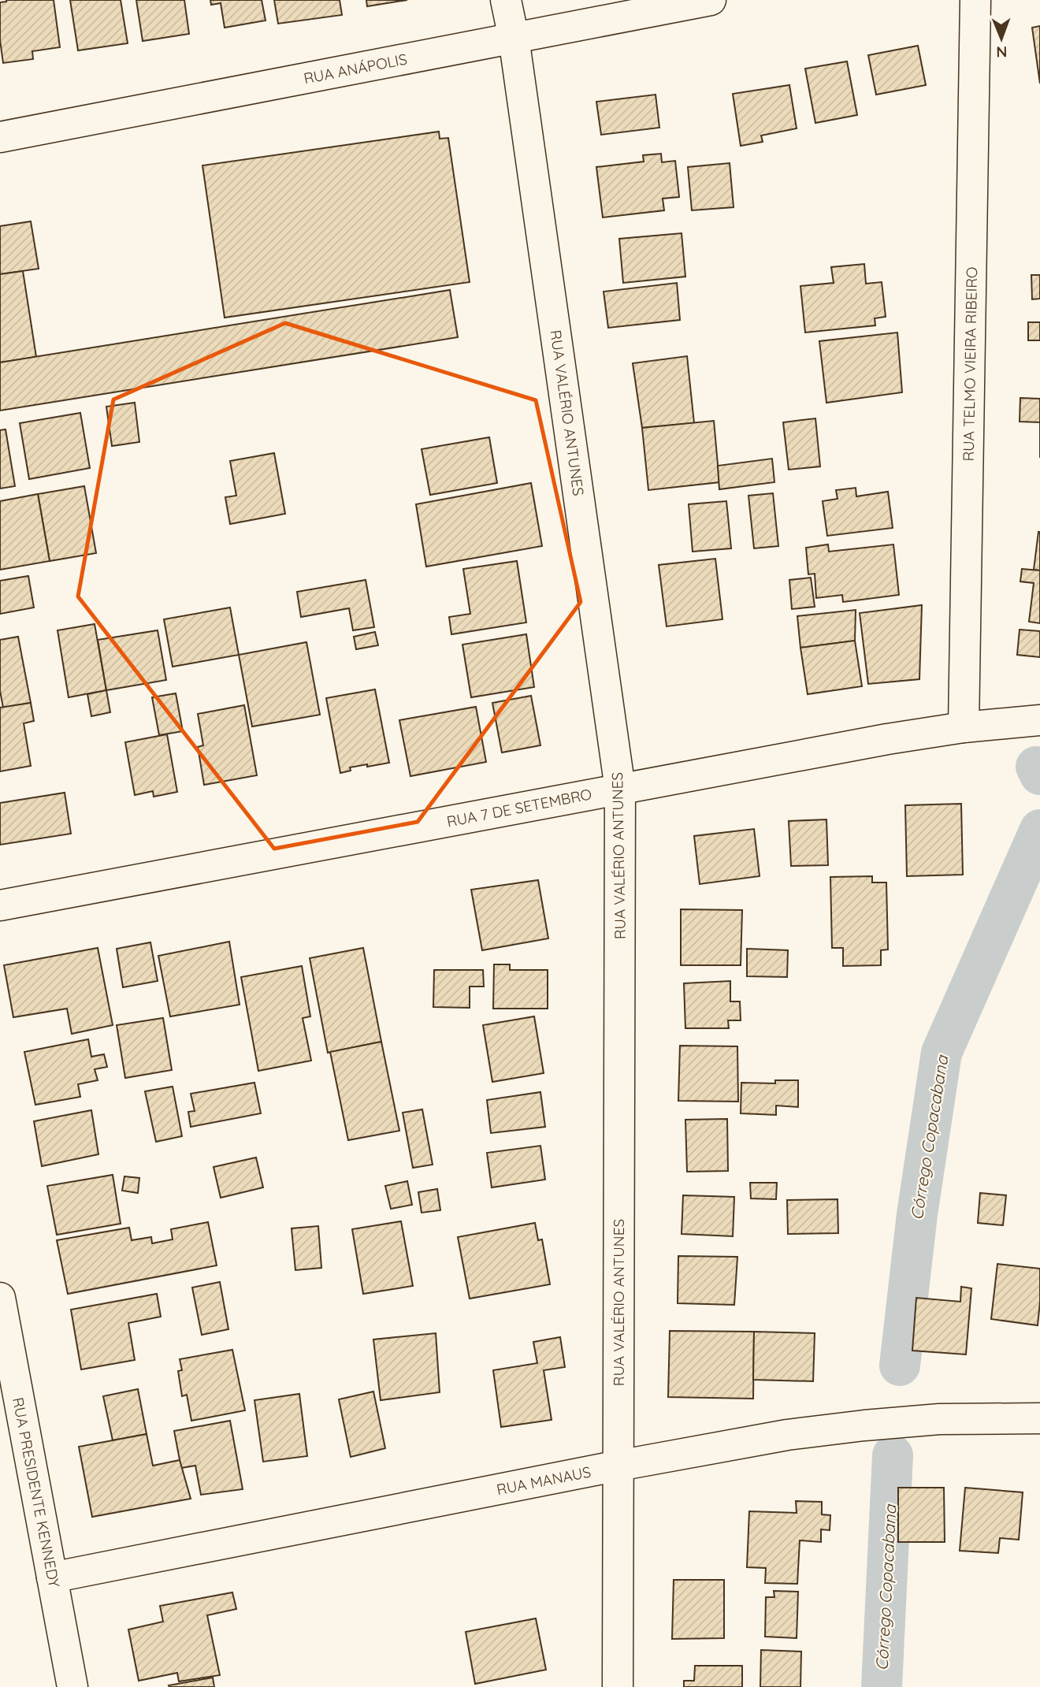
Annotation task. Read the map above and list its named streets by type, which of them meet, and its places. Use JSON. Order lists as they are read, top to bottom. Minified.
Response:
{"streets":{"street":["RUA ANÁPOLIS","RUA TELMO VIEIRA RIBEIRO","RUA VALÉRIO ANTUNES","RUA 7 DE SETEMBRO","RUA MANAUS","RUA PRESIDENTE KENNEDY"]},"crossings":[["RUA ANÁPOLIS","RUA VALÉRIO ANTUNES"],["RUA TELMO VIEIRA RIBEIRO","RUA 7 DE SETEMBRO"],["RUA VALÉRIO ANTUNES","RUA 7 DE SETEMBRO"],["RUA VALÉRIO ANTUNES","RUA MANAUS"],["RUA MANAUS","RUA PRESIDENTE KENNEDY"]],"water":["Córrego Copacabana"],"north":"bottom"}
